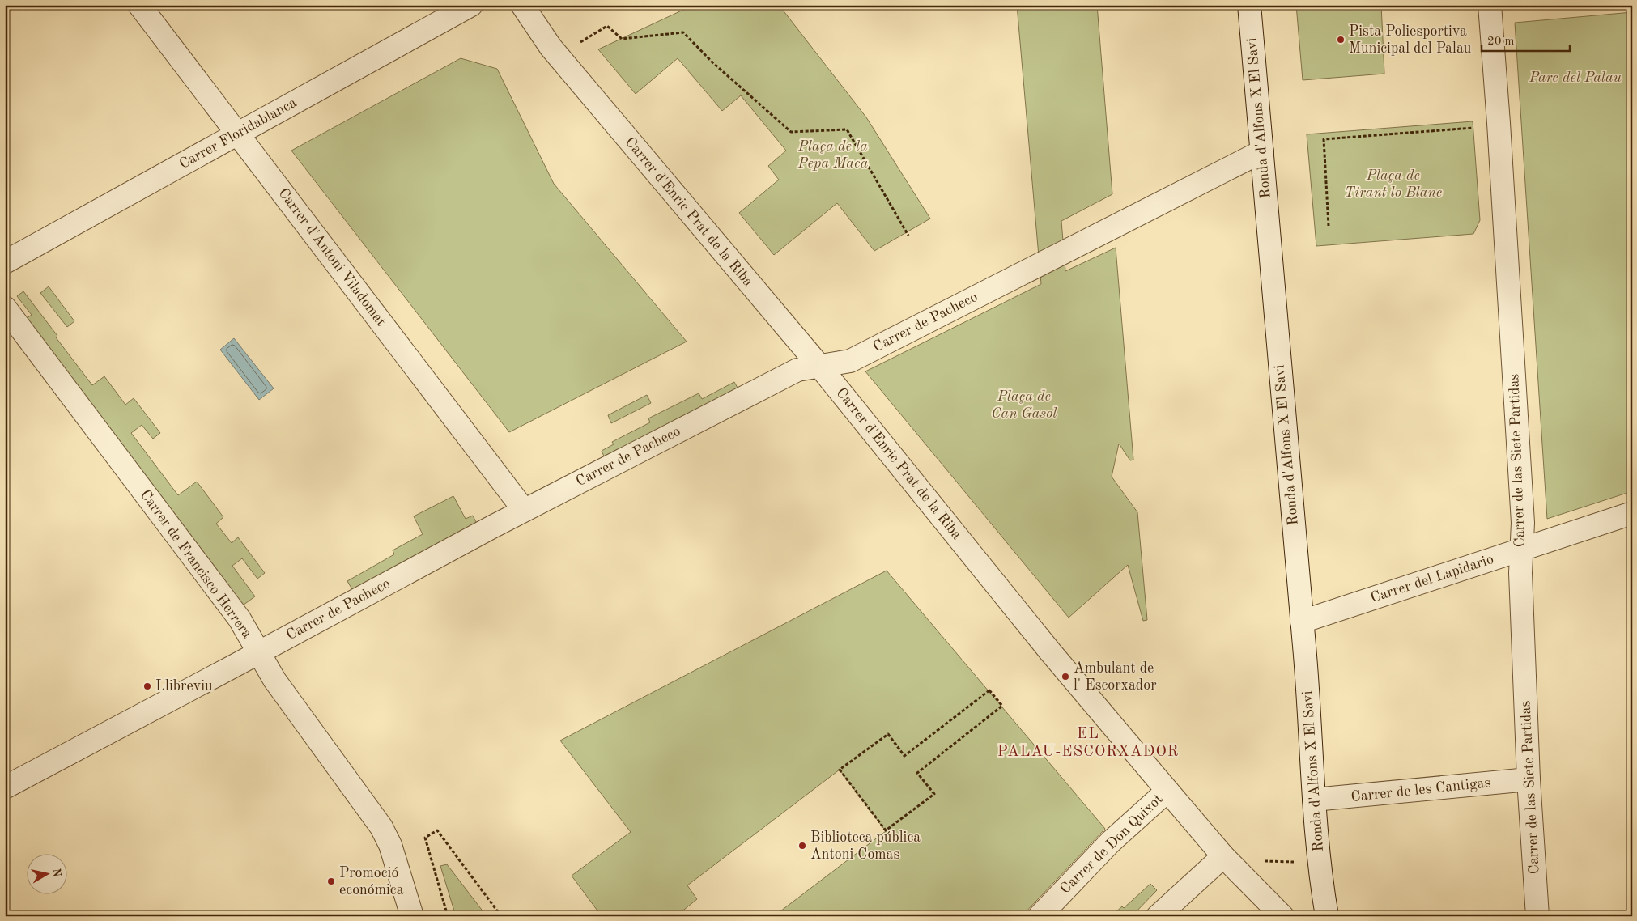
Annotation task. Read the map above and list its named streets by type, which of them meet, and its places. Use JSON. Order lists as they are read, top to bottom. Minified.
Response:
{"streets":{"street":["Ronda d'Alfons X El Savi","Carrer Floridablanca","Carrer d'Enric Prat de la Riba","Carrer d'Antoni Viladomat","Carrer de Pacheco","Carrer de las Siete Partidas","Carrer de Francisco Herrera","Carrer del Lapidario","Carrer de les Cantigas","Carrer de Don Quixot"]},"crossings":[["Ronda d'Alfons X El Savi","Carrer de Pacheco"],["Ronda d'Alfons X El Savi","Carrer del Lapidario"],["Ronda d'Alfons X El Savi","Carrer de les Cantigas"],["Carrer Floridablanca","Carrer d'Antoni Viladomat"],["Carrer d'Enric Prat de la Riba","Carrer de Pacheco"],["Carrer d'Enric Prat de la Riba","Carrer de Don Quixot"],["Carrer d'Antoni Viladomat","Carrer de Pacheco"],["Carrer de Pacheco","Carrer de Francisco Herrera"],["Carrer de las Siete Partidas","Carrer del Lapidario"],["Carrer de las Siete Partidas","Carrer de les Cantigas"]],"districts":["EL PALAU-ESCORXADOR"],"parks":["Parc del Palau","Plaça de la Pepa Maca","Plaça de Tirant lo Blanc","Plaça de Can Gasol"],"places":["Pista Poliesportiva Municipal del Palau","Ambulant de l' Escorxador","Llibreviu","Biblioteca pública Antoni Comas","Promoció económica"],"scale_bar":"20 m","north":"right"}
